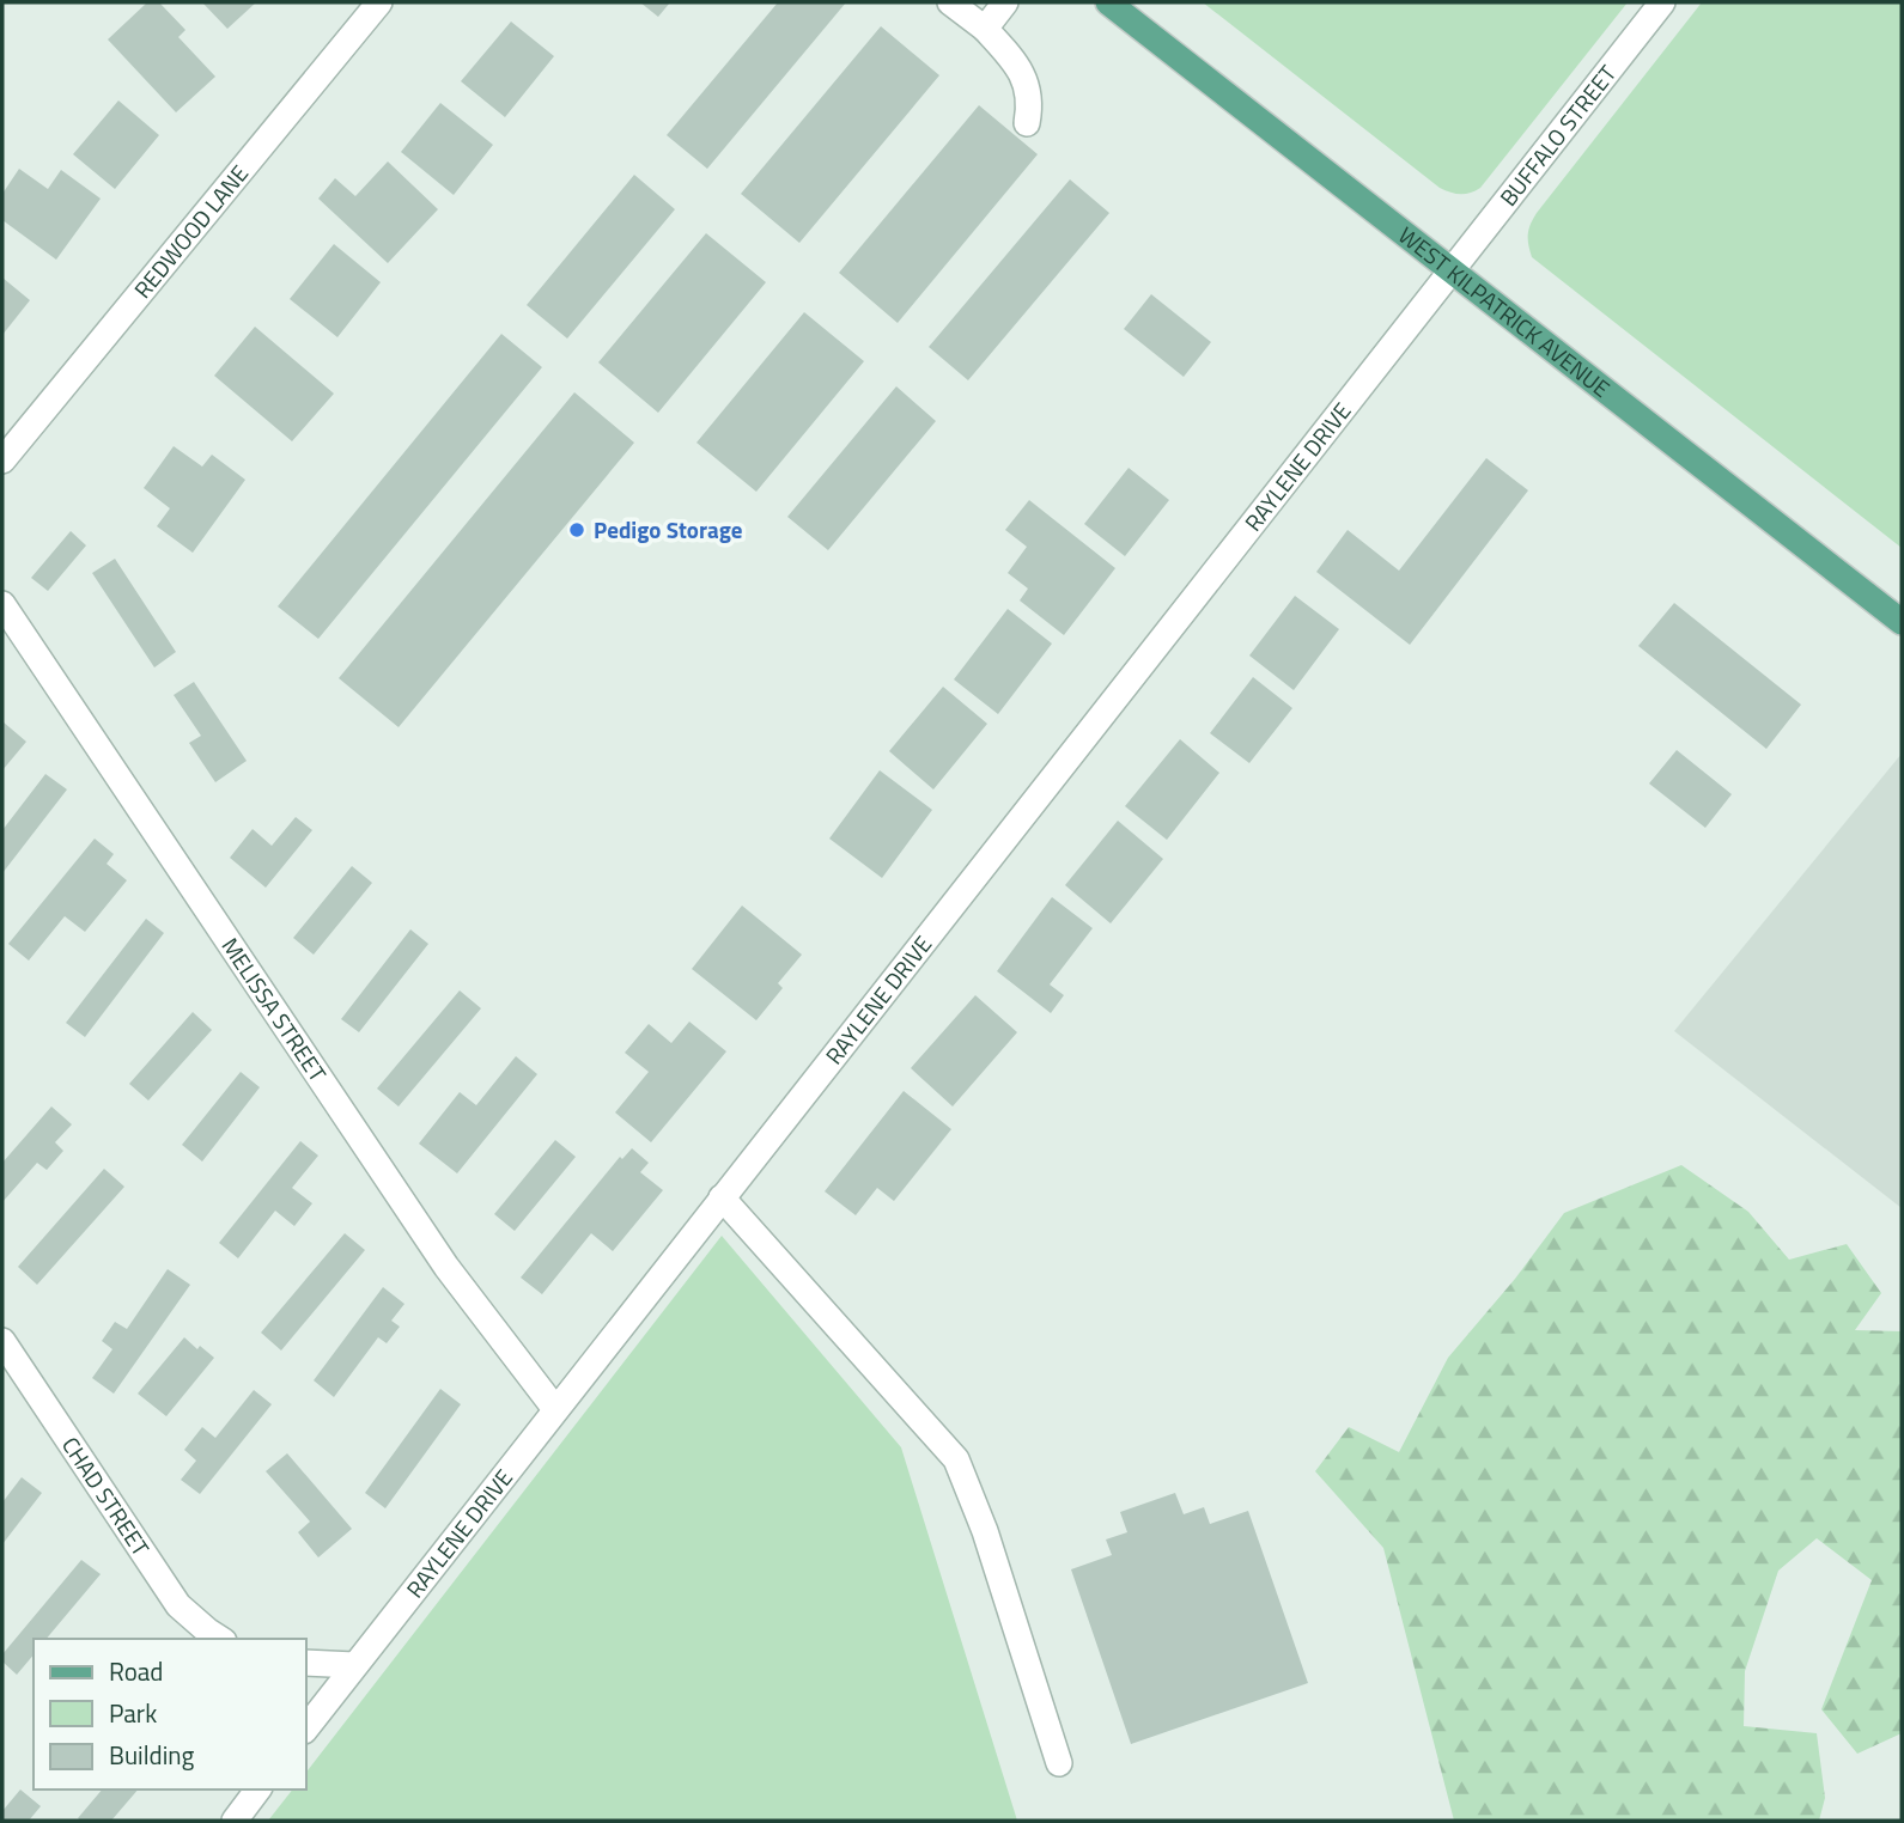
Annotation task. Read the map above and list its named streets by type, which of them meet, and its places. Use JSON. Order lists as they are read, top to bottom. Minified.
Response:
{"streets":{"main road":["WEST KILPATRICK AVENUE"],"street":["BUFFALO STREET","REDWOOD LANE","RAYLENE DRIVE","MELISSA STREET","CHAD STREET"]},"crossings":[["BUFFALO STREET","WEST KILPATRICK AVENUE"],["BUFFALO STREET","RAYLENE DRIVE"],["WEST KILPATRICK AVENUE","RAYLENE DRIVE"],["RAYLENE DRIVE","MELISSA STREET"]],"places":["Pedigo Storage"],"legend":["Road","Park","Building"]}
